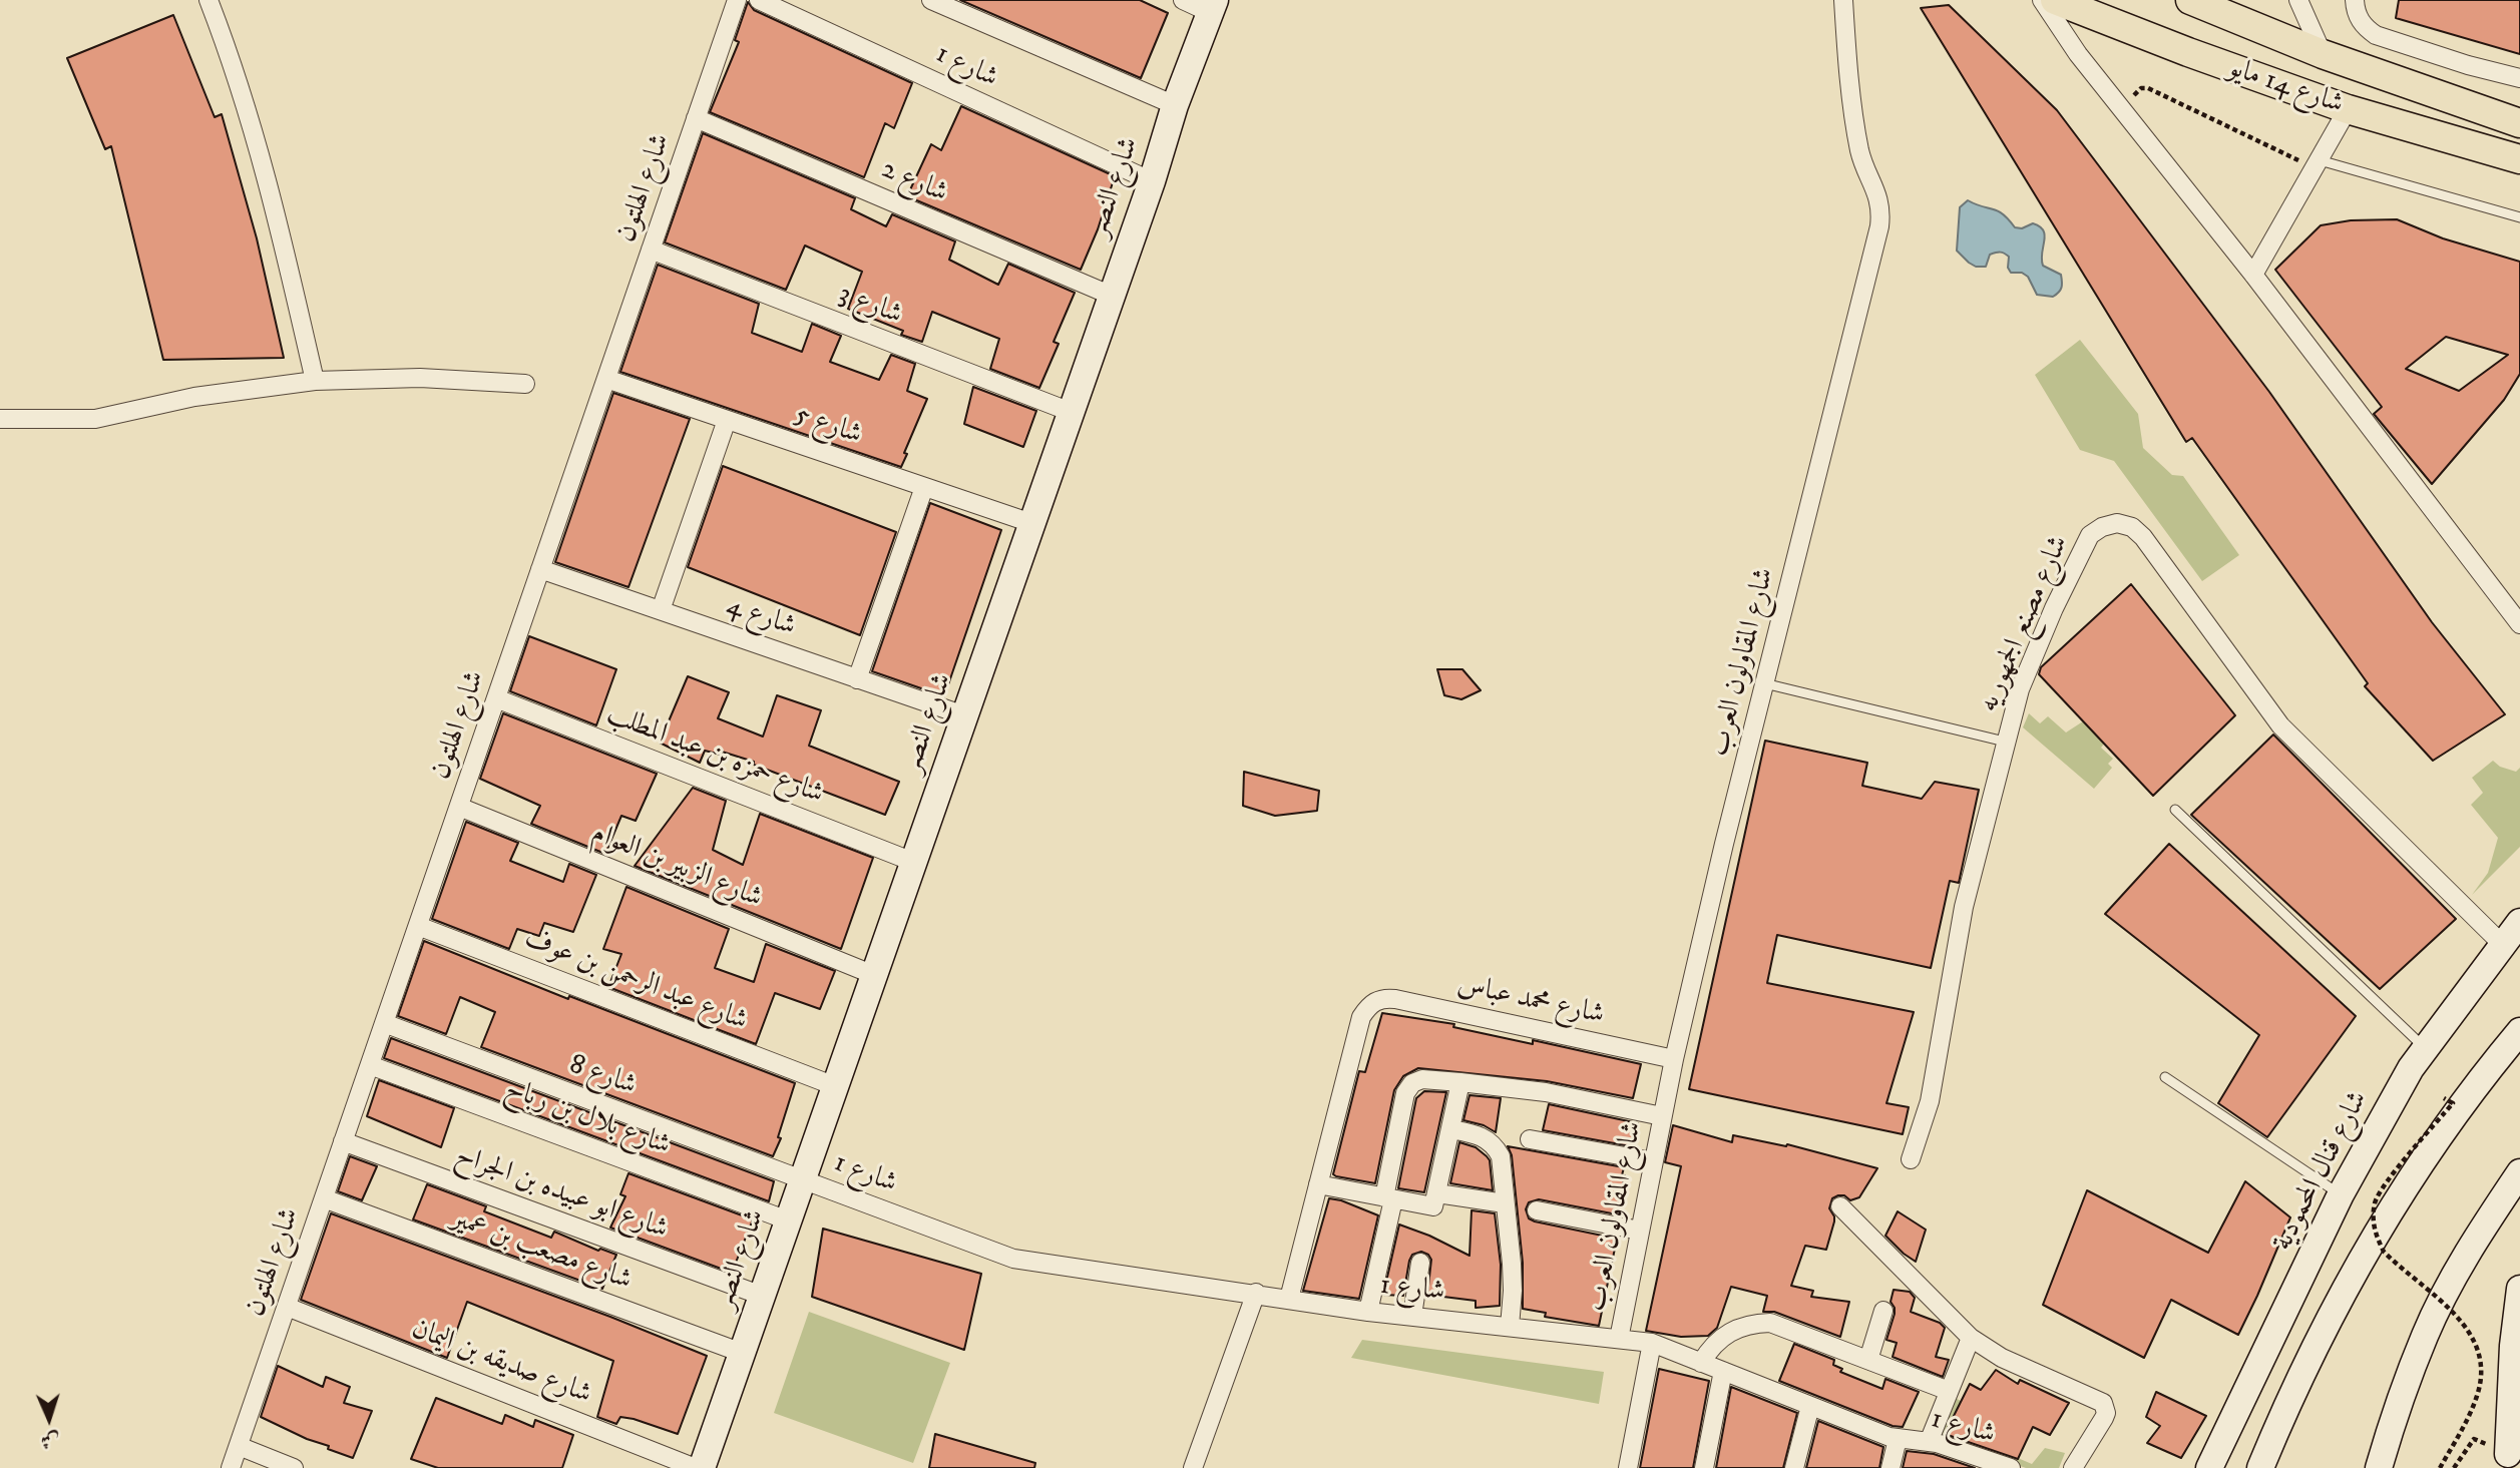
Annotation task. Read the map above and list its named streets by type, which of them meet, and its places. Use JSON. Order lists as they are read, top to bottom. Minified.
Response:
{"streets":{"main road":["شارع 14 مايو","شارع النصر","شارع قنال المحمودية"],"street":["شارع 1","شارع 2","شارع الهلتون","شارع 3","شارع 5","شارع 4","شارع مصنع الجمهوريه","شارع المقاولون العرب","شارع حمزه بن عبد المطلب","شارع الزبير بن العوام","شارع عبد الرحمن بن عوف","شارع محمد عباس","شارع 8","شارع بلال بن رباح","شارع ابو عبيده بن الجراح","شارع مصعب بن عمير","شارع صديقه بن اليمان"]},"crossings":[["شارع 1","شارع النصر"],["شارع 1","شارع المقاولون العرب"],["شارع 1","شارع 8"],["شارع 2","شارع النصر"],["شارع 2","شارع الهلتون"],["شارع النصر","شارع 3"],["شارع النصر","شارع 5"],["شارع النصر","شارع 4"],["شارع النصر","شارع حمزه بن عبد المطلب"],["شارع النصر","شارع الزبير بن العوام"],["شارع النصر","شارع عبد الرحمن بن عوف"],["شارع النصر","شارع 8"],["شارع النصر","شارع بلال بن رباح"],["شارع النصر","شارع ابو عبيده بن الجراح"],["شارع النصر","شارع مصعب بن عمير"],["شارع الهلتون","شارع 3"],["شارع الهلتون","شارع 5"],["شارع الهلتون","شارع 4"],["شارع الهلتون","شارع حمزه بن عبد المطلب"],["شارع الهلتون","شارع الزبير بن العوام"],["شارع الهلتون","شارع عبد الرحمن بن عوف"],["شارع الهلتون","شارع 8"],["شارع الهلتون","شارع بلال بن رباح"],["شارع الهلتون","شارع ابو عبيده بن الجراح"],["شارع الهلتون","شارع مصعب بن عمير"],["شارع الهلتون","شارع صديقه بن اليمان"],["شارع مصنع الجمهوريه","شارع قنال المحمودية"],["شارع المقاولون العرب","شارع محمد عباس"]],"north":"bottom"}
